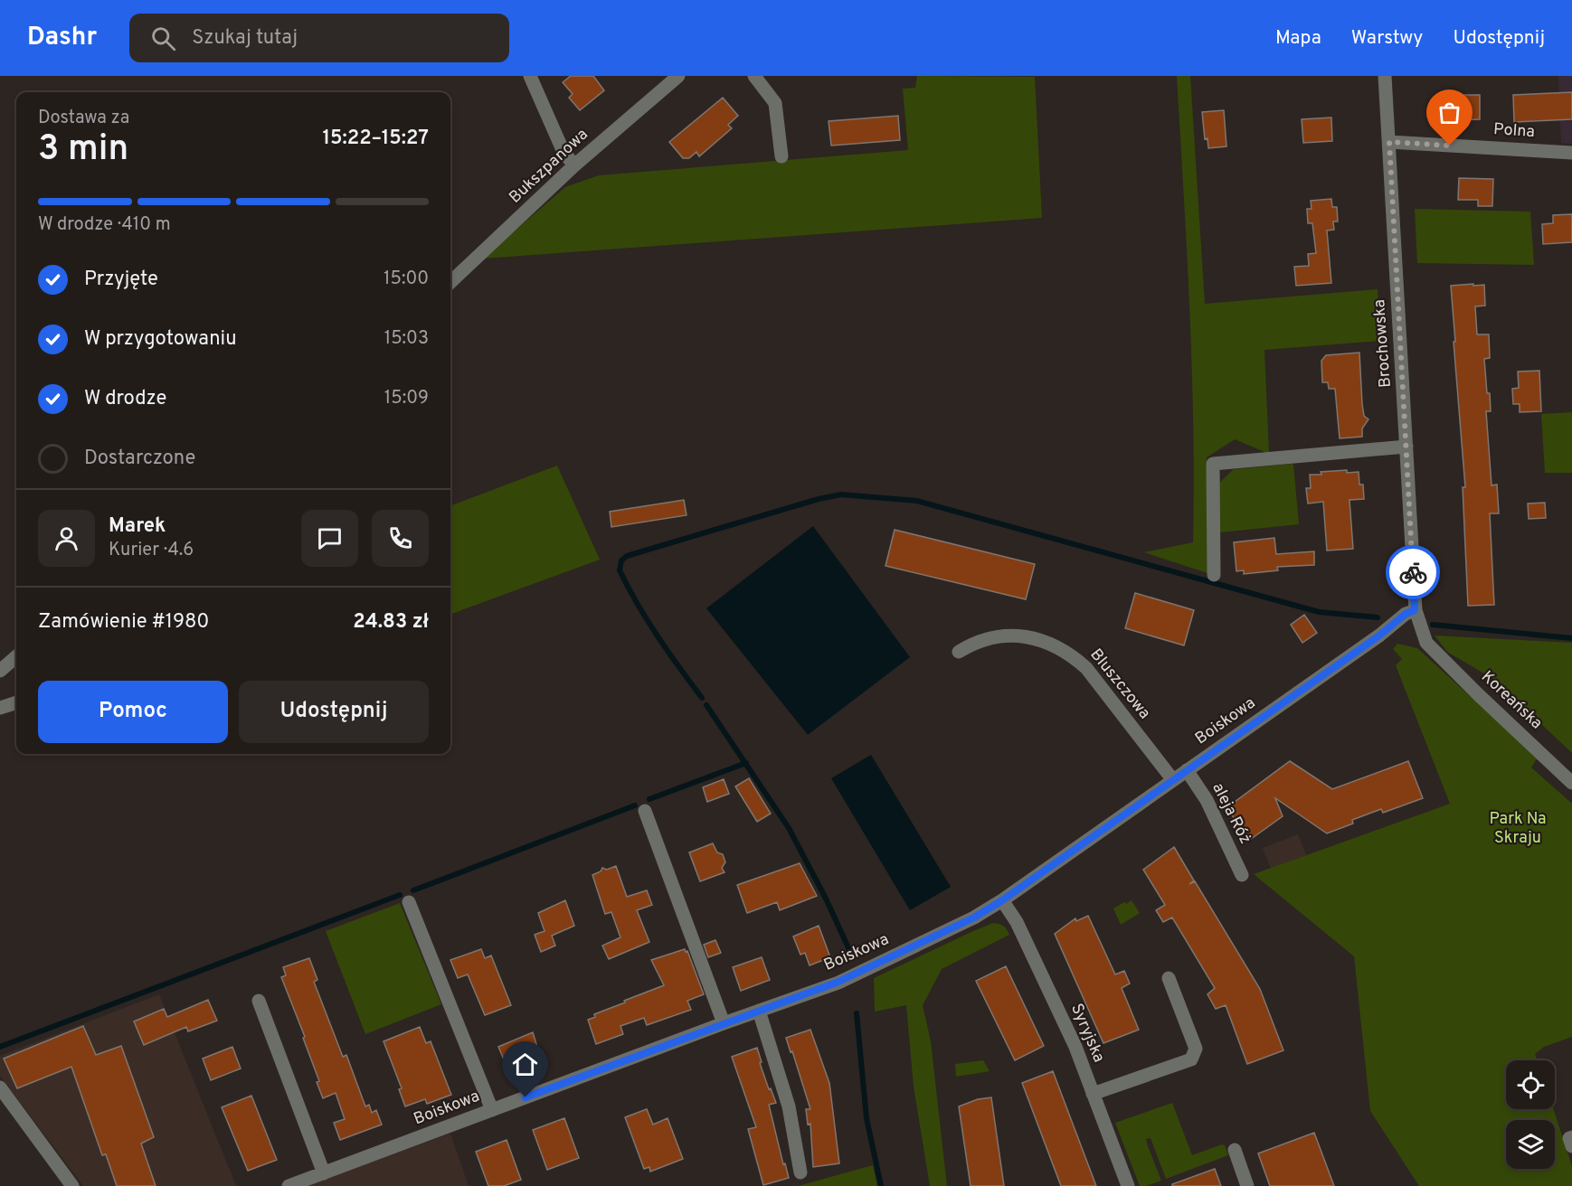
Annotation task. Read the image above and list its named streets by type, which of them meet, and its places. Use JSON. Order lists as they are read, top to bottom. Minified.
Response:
{"streets":{"street":["Polna","Bukszpanowa","Brochowska","Bluszczowa","Koreańska","Boiskowa","aleja Róż","Syryjska"]},"crossings":[["Polna","Brochowska"],["Brochowska","Koreańska"],["Brochowska","Boiskowa"],["Bluszczowa","Boiskowa"],["Boiskowa","aleja Róż"],["Boiskowa","Syryjska"]],"parks":["Park Na Skraju"],"page":{"header":"Dashr","search":"Szukaj tutaj","nav":["Mapa","Warstwy","Udostępnij"],"heading":["3 min","Dostawa za","15:22–15:27"],"panel":["Marek","Kurier · 4.6","Zamówienie #1980","24.83 zł"],"bar":"W drodze · 410 m","list":[["Przyjęte","15:00"],["W przygotowaniu","15:03"],["W drodze","15:09"],"Dostarczone"],"buttons":["Pomoc","Udostępnij"]}}
